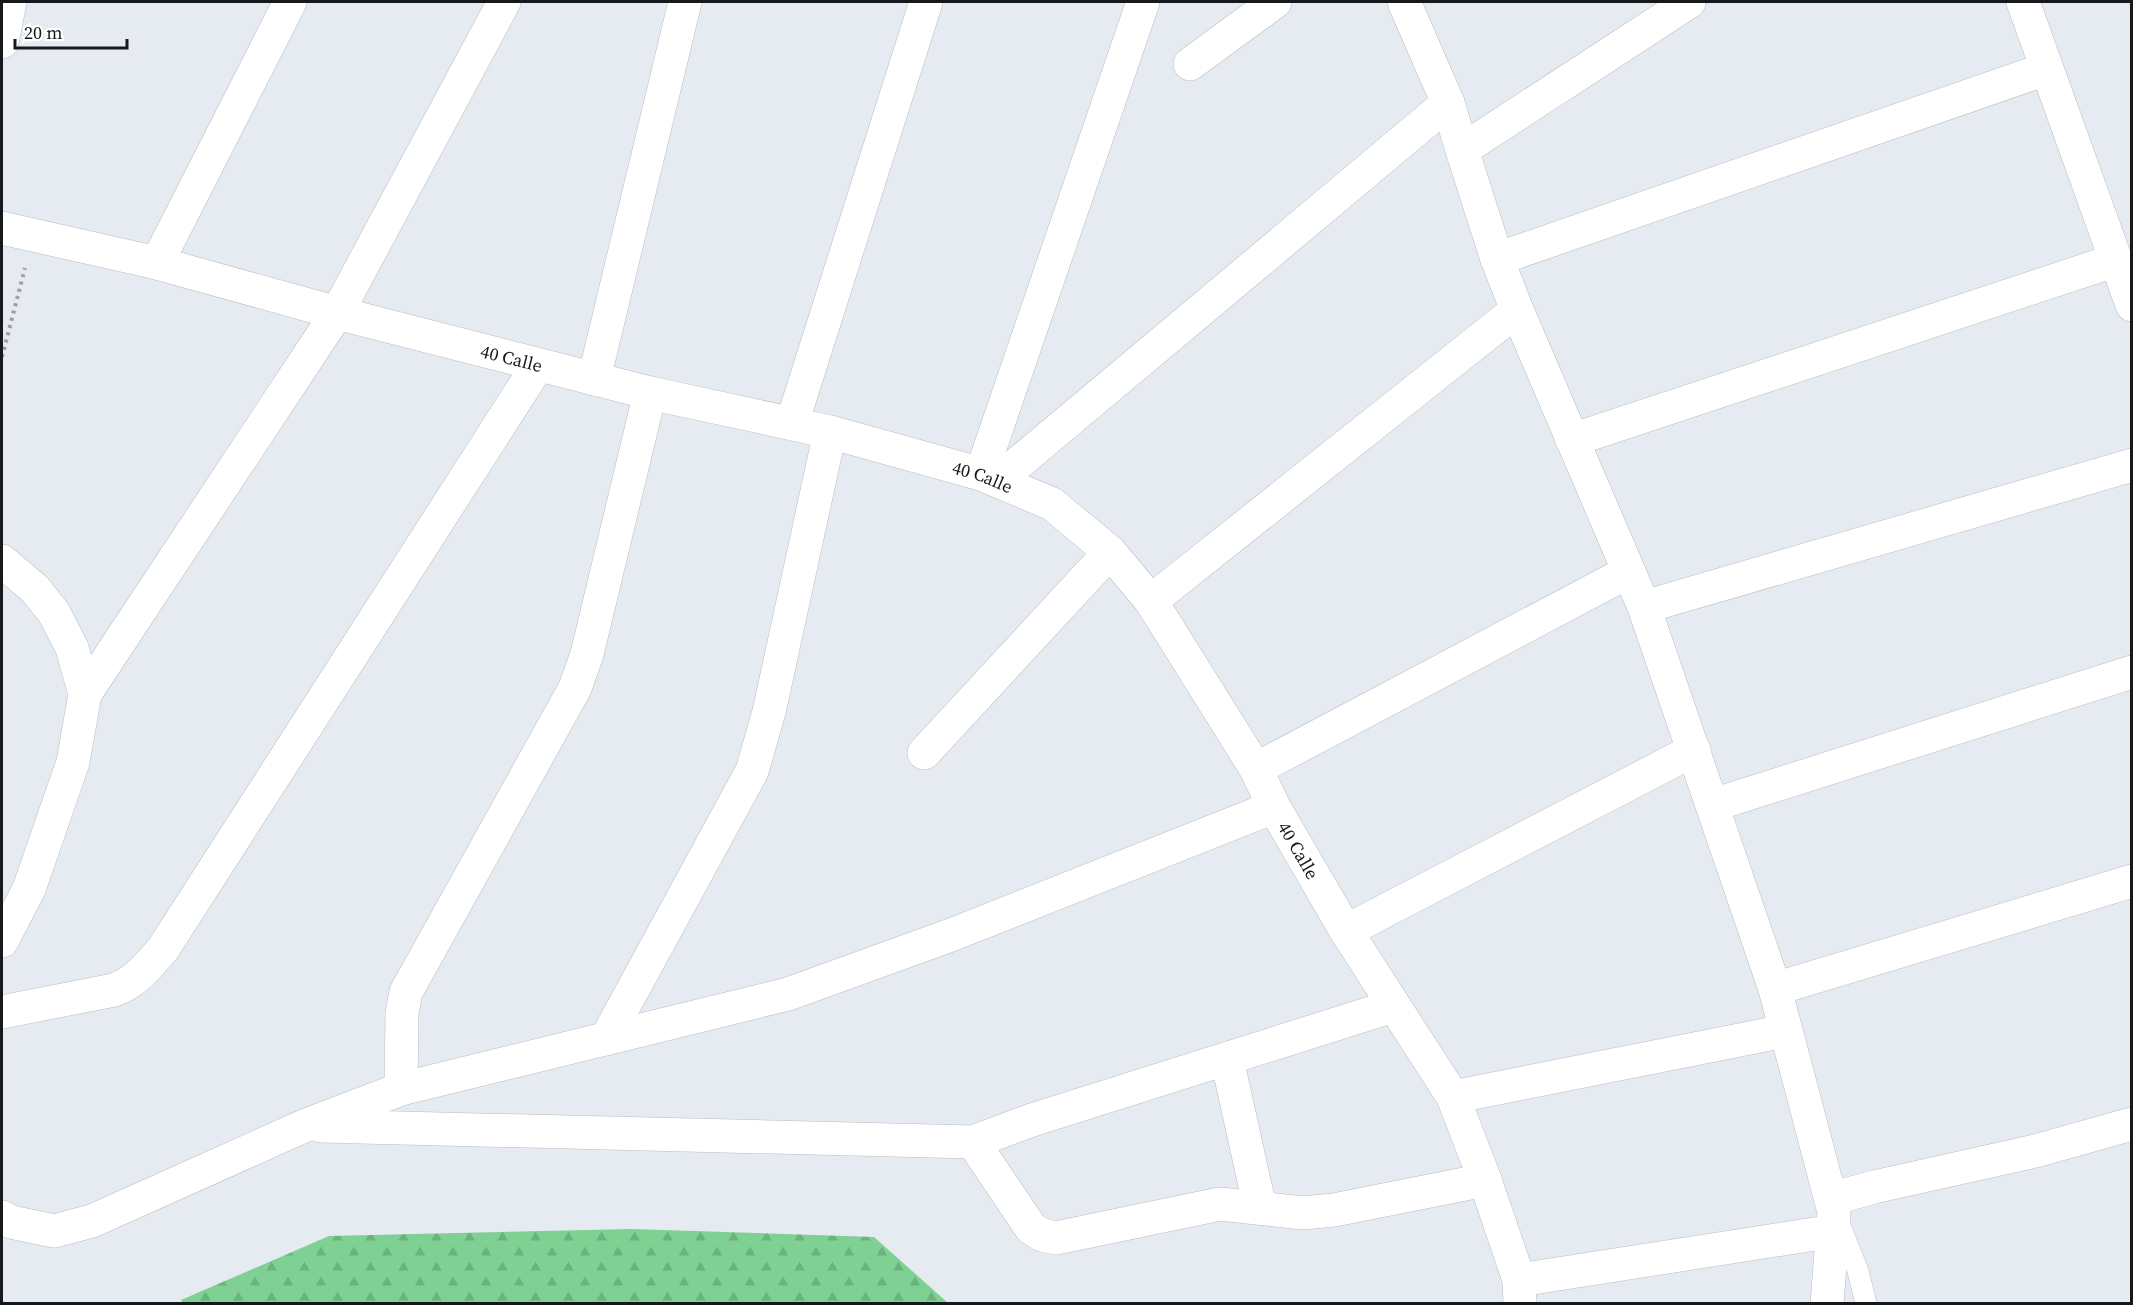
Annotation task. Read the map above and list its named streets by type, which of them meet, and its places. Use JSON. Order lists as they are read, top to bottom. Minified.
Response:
{"streets":{"street":["40 Calle"]},"scale_bar":"20 m"}
